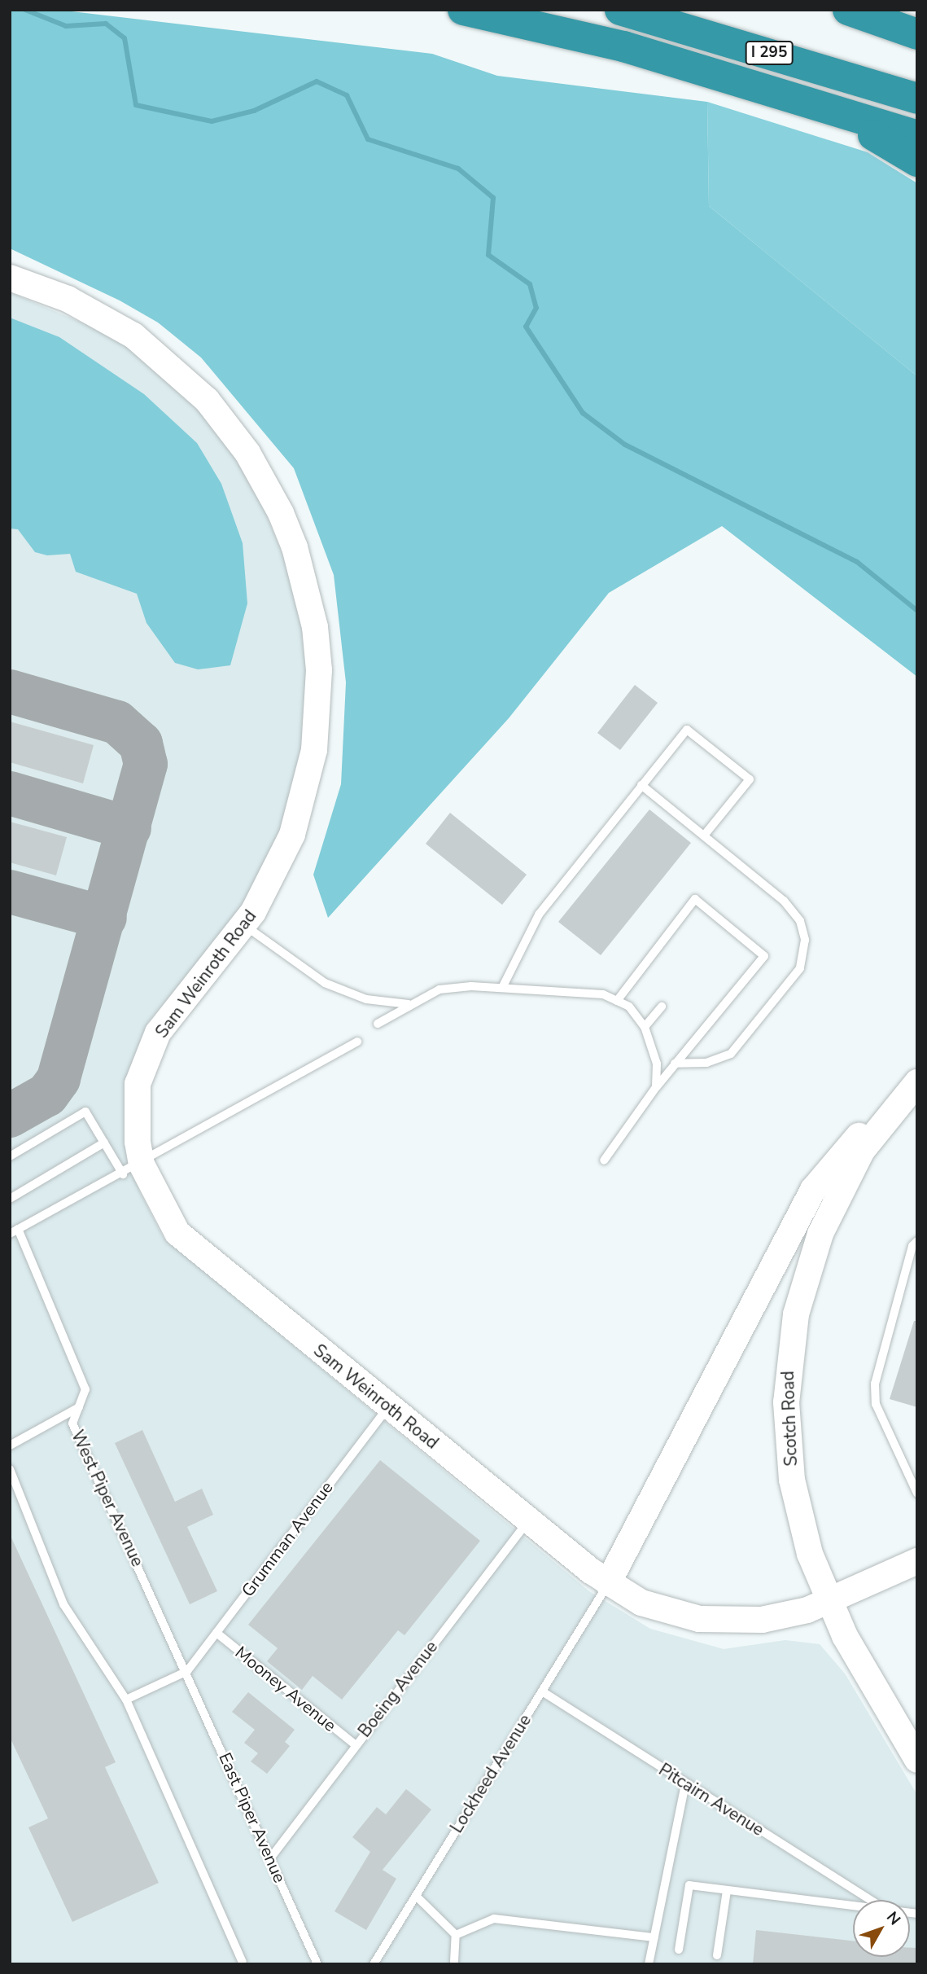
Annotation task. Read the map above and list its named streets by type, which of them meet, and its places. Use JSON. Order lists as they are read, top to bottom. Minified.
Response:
{"streets":{"highway":["I 295"],"street":["Sam Weinroth Road","Scotch Road"],"lane":["West Piper Avenue","Grumman Avenue","Mooney Avenue","Boeing Avenue","Lockheed Avenue","Pitcairn Avenue","East Piper Avenue"]},"crossings":[["Sam Weinroth Road","Scotch Road"],["Sam Weinroth Road","Grumman Avenue"],["Sam Weinroth Road","Boeing Avenue"],["Sam Weinroth Road","Lockheed Avenue"],["West Piper Avenue","Grumman Avenue"],["West Piper Avenue","East Piper Avenue"],["Grumman Avenue","Mooney Avenue"],["Grumman Avenue","East Piper Avenue"],["Mooney Avenue","Boeing Avenue"],["Boeing Avenue","East Piper Avenue"],["Lockheed Avenue","Pitcairn Avenue"]],"north":"top right"}
